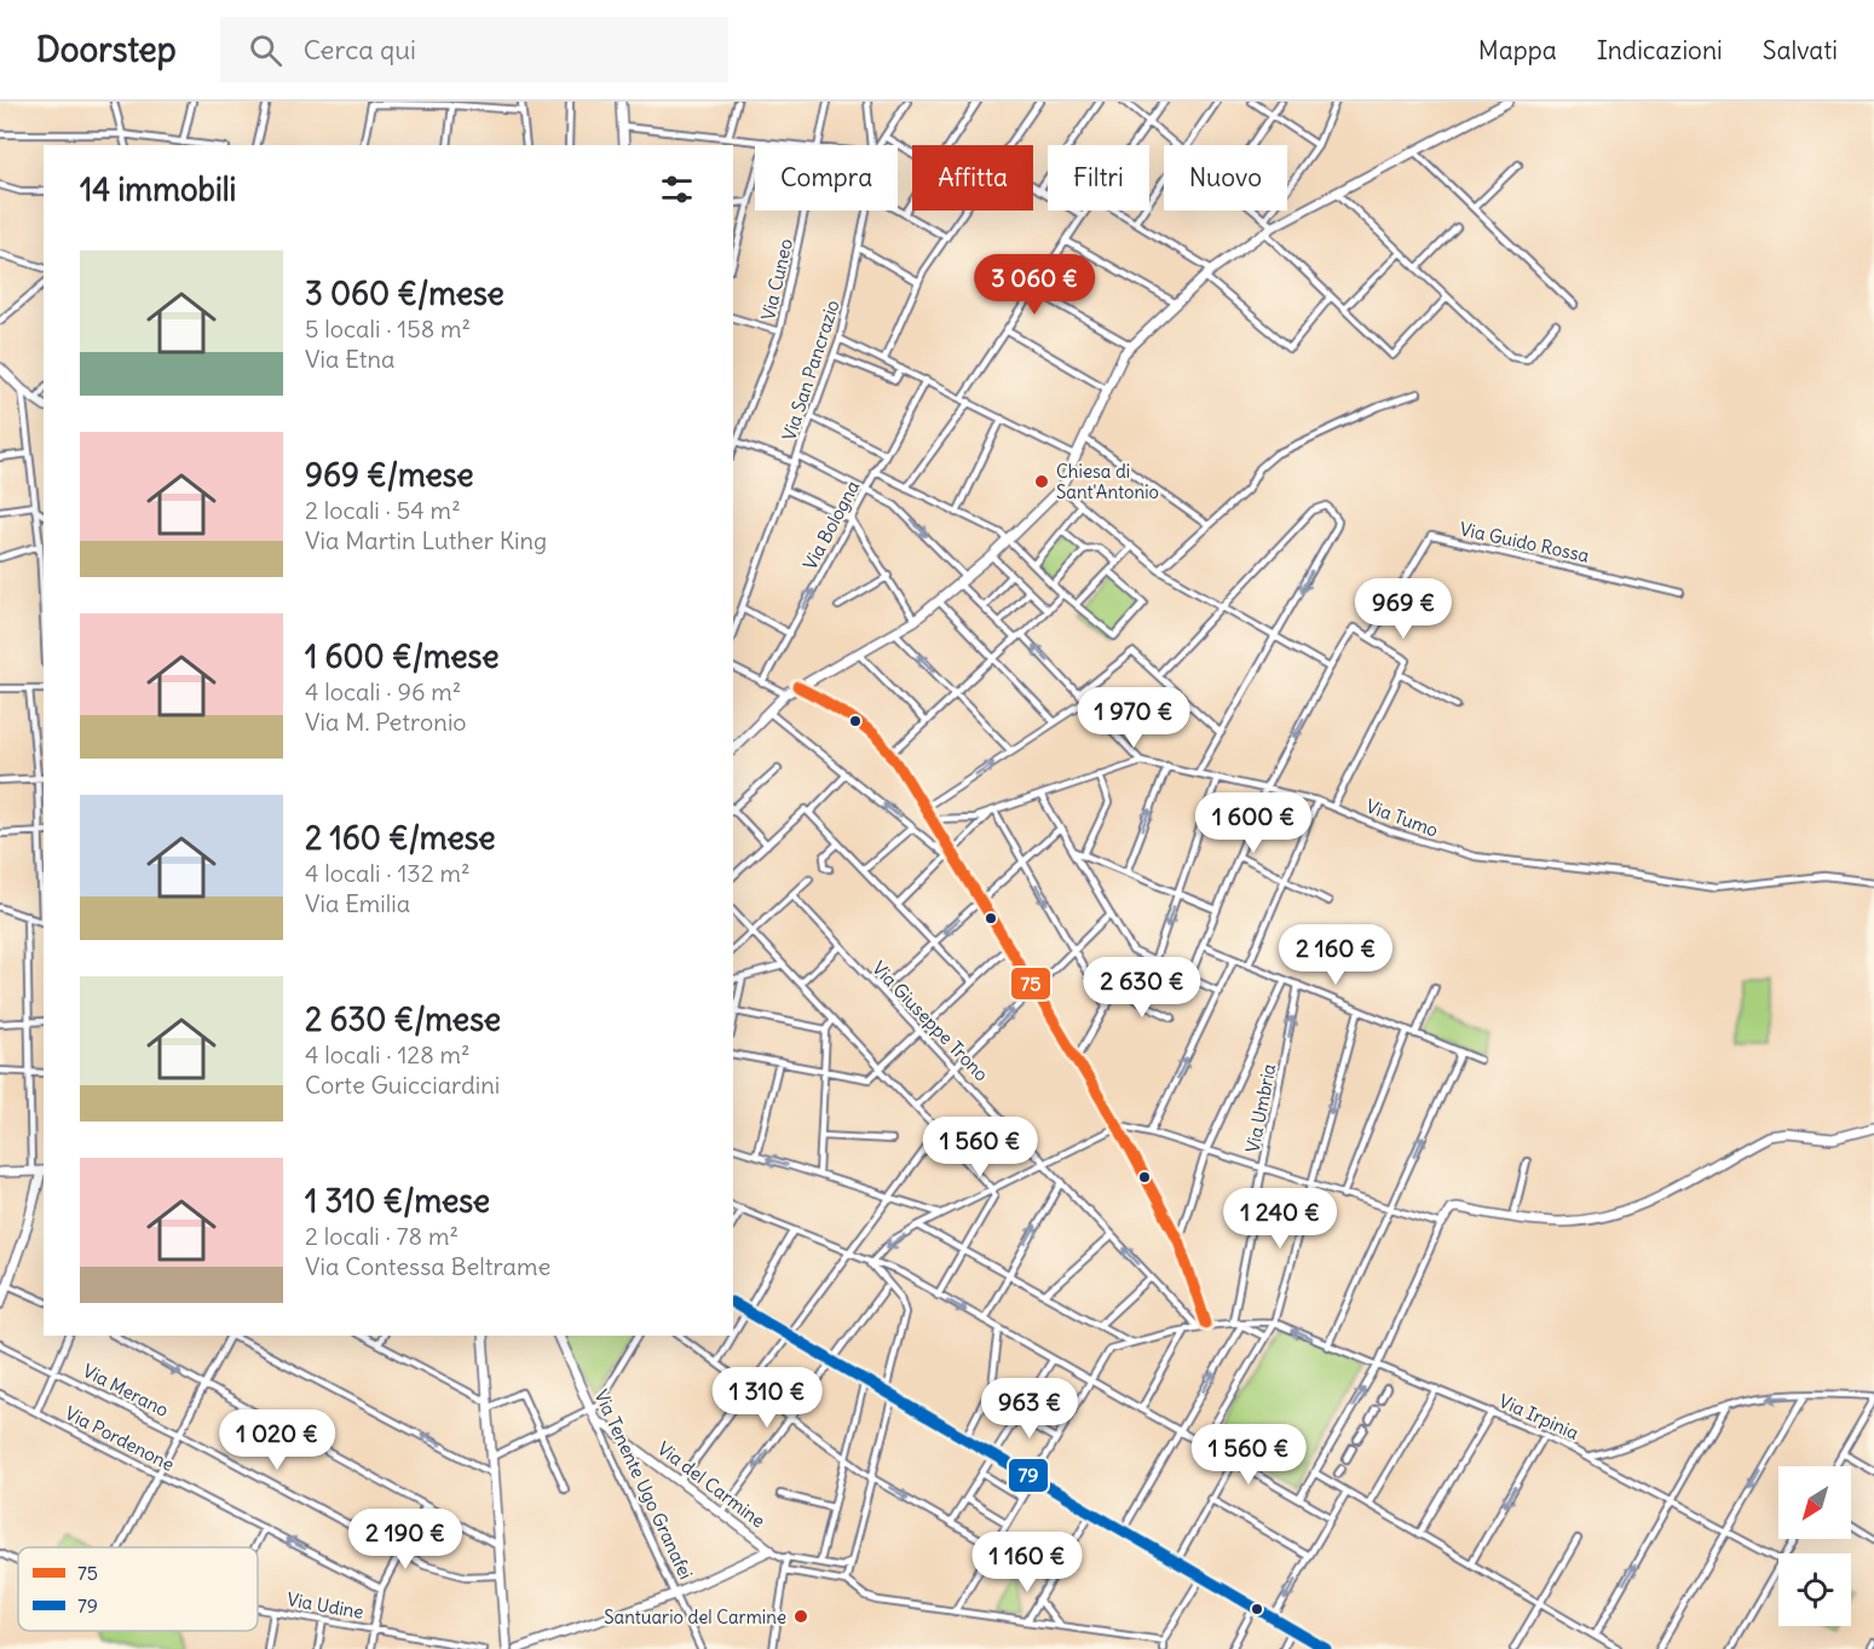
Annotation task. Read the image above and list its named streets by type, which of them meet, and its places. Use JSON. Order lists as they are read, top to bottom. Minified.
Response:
{"streets":{"main road":["Via Tenente Ugo Granafei","Via del Carmine"],"street":["Via Cuneo","Via San Pancrazio","Via Bologna","Via Guido Rossa","Via Tumo","Via Giuseppe Trono","Via Umbria","Via Merano","Via Irpinia","Via Pordenone","Via Udine"]},"crossings":[["Via Tenente Ugo Granafei","Via del Carmine"]],"one_way":["Via Bologna"],"places":["Chiesa di Sant'Antonio","Santuario del Carmine"],"lines":["transit line 75","transit line 79"],"legend":["75","79"],"north":"bottom left","page":{"header":"Doorstep","search":"Cerca qui","nav":["Mappa","Indicazioni","Salvati"],"chip":["Compra","Affitta","Filtri","Nuovo"],"heading":"14 immobili","list":[{"name":"3 060 €/mese","note":"5 locali · 158 m² · Via Etna"},{"name":"969 €/mese","note":"2 locali · 54 m² · Via Martin Luther King"},{"name":"1 600 €/mese","note":"4 locali · 96 m² · Via M. Petronio"},{"name":"2 160 €/mese","note":"4 locali · 132 m² · Via Emilia"},{"name":"2 630 €/mese","note":"4 locali · 128 m² · Corte Guicciardini"},{"name":"1 310 €/mese","note":"2 locali · 78 m² · Via Contessa Beltrame"}],"price":["3 060 €","969 €","1 970 €","1 600 €","2 160 €","2 630 €","1 560 €","1 240 €","1 310 €","963 €","1 020 €","1 560 €","2 190 €","1 160 €"]}}
